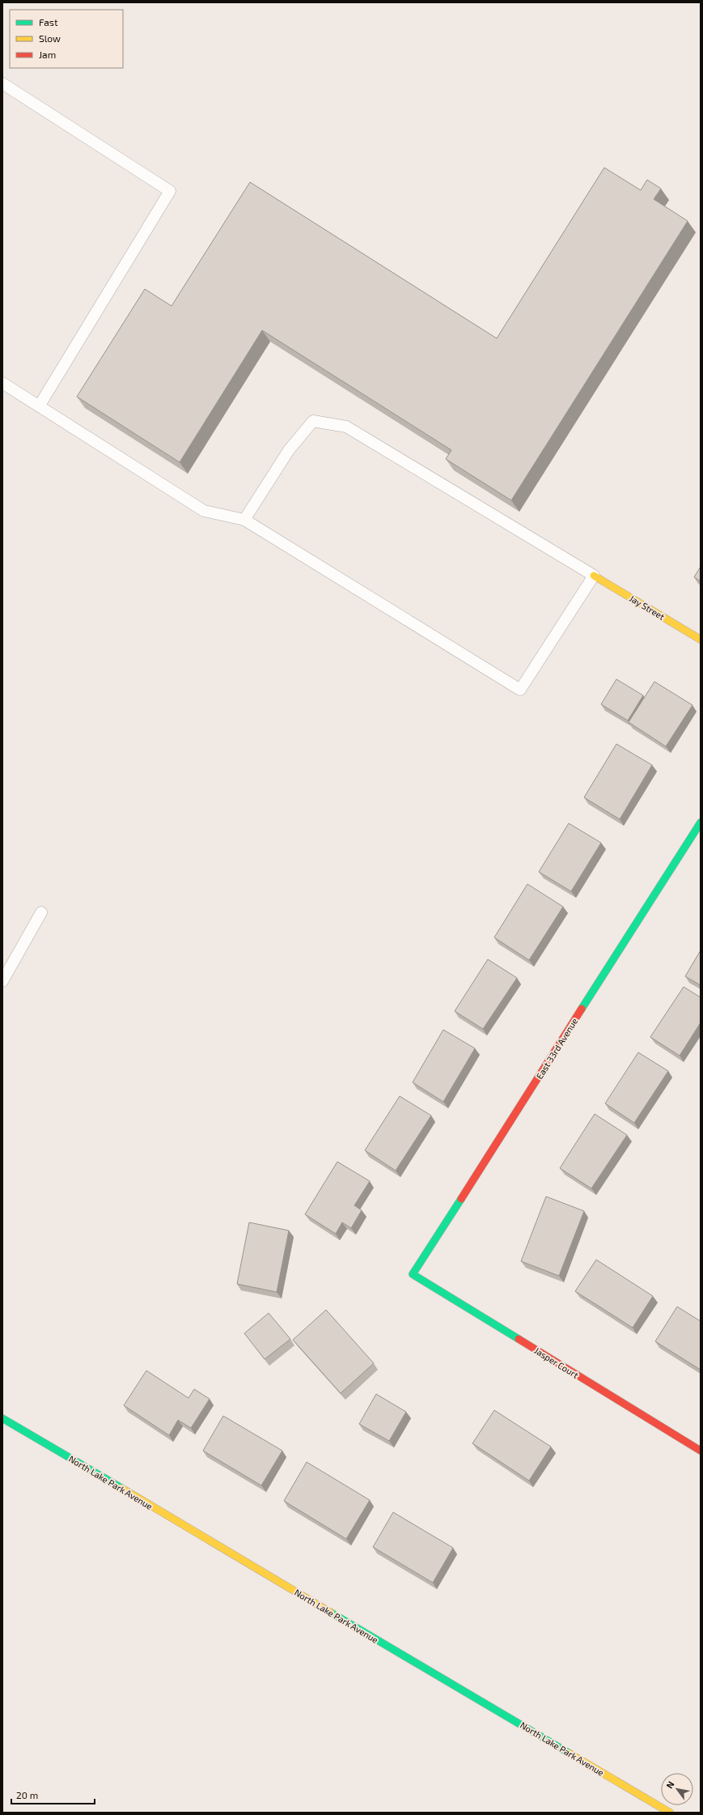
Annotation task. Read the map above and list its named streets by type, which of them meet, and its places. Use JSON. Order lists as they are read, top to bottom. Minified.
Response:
{"streets":{"street":["Jay Street","East 33rd Avenue","Jasper Court","North Lake Park Avenue"]},"crossings":[["East 33rd Avenue","Jasper Court"]],"legend":["Fast","Slow","Jam"],"scale_bar":"20 m","north":"top left"}
